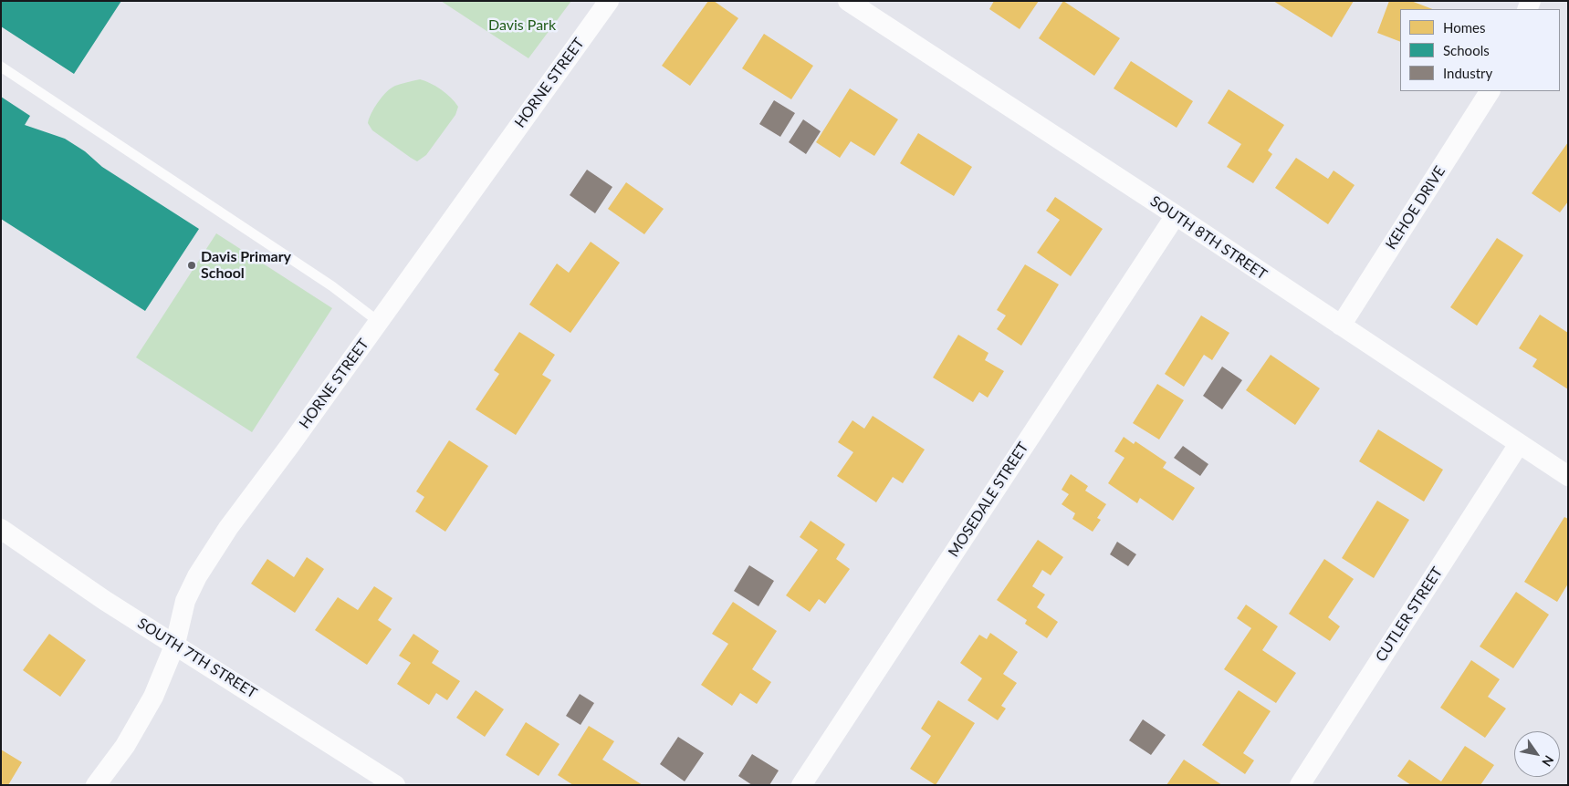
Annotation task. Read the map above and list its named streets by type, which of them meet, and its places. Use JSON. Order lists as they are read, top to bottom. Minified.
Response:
{"streets":{"street":["HORNE STREET","KEHOE DRIVE","SOUTH 8TH STREET","MOSEDALE STREET","CUTLER STREET","SOUTH 7TH STREET"]},"crossings":[["HORNE STREET","SOUTH 7TH STREET"],["KEHOE DRIVE","SOUTH 8TH STREET"],["SOUTH 8TH STREET","MOSEDALE STREET"],["SOUTH 8TH STREET","CUTLER STREET"]],"parks":["Davis Park"],"places":["Davis Primary School"],"legend":["Homes","Schools","Industry"],"north":"bottom right"}
